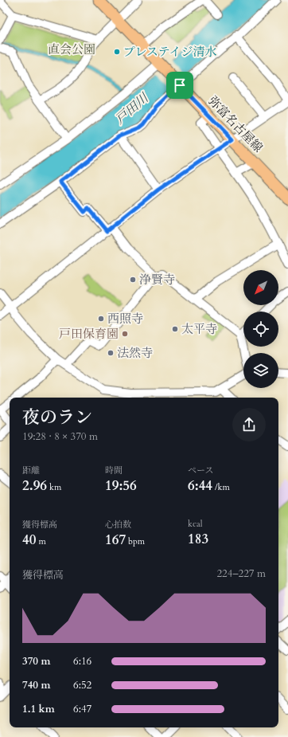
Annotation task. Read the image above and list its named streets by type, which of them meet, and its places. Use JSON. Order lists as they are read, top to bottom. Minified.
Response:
{"streets":{"main road":["弥富名古屋線"]},"water":["戸田川"],"parks":["直会公園"],"places":["プレステイジ清水","浄賢寺","西照寺","太平寺","戸田保育園","法然寺"],"north":"bottom left","page":{"heading":["夜のラン","19:28 · 8 × 370 m"],"stats":[["距離","2.96 km"],["時間","19:56"],["ペース","6:44 /km"],["獲得標高","40 m"],["心拍数","167 bpm"],["kcal","183"]],"chart":["獲得標高","224–227 m"],"list":[{"name":"370 m","note":"6:16"},{"name":"740 m","note":"6:52"},{"name":"1.1 km","note":"6:47"}]}}
